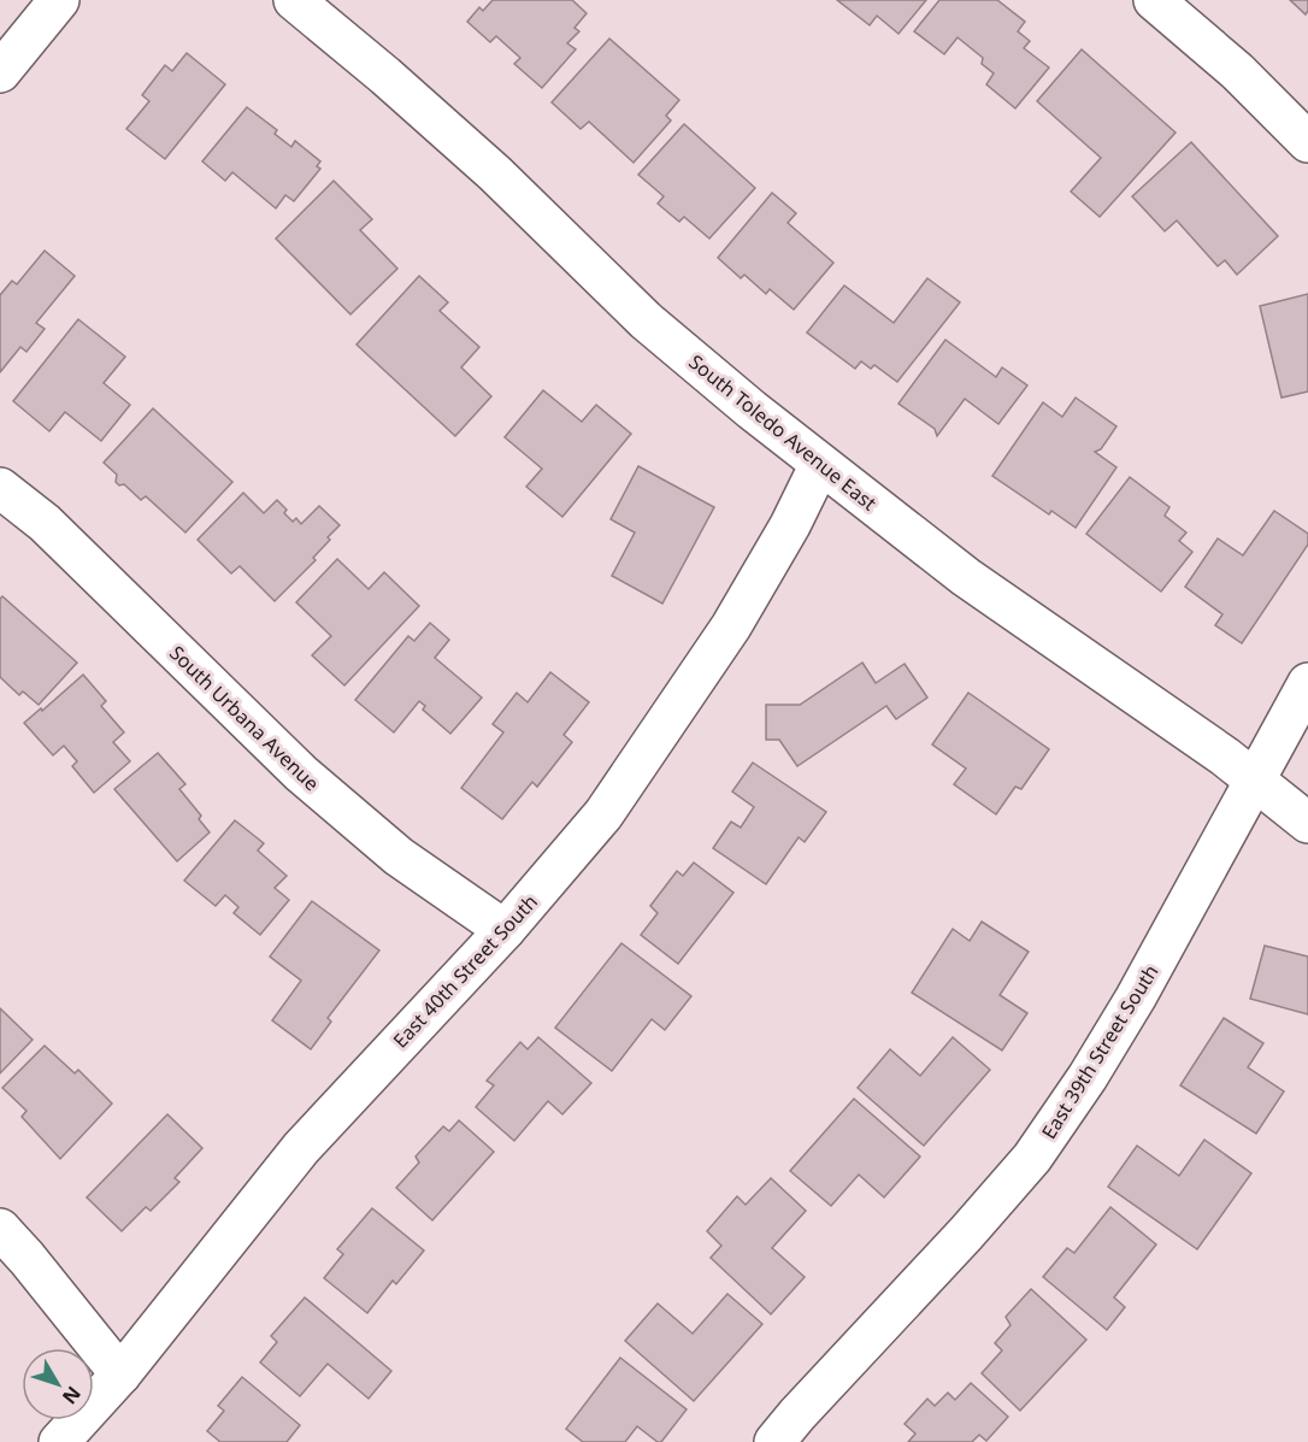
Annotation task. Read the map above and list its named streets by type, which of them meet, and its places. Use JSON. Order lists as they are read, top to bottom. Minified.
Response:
{"streets":{"street":["South Toledo Avenue East","South Urbana Avenue","East 40th Street South","East 39th Street South"]},"crossings":[["South Toledo Avenue East","East 40th Street South"],["South Toledo Avenue East","East 39th Street South"],["South Urbana Avenue","East 40th Street South"]],"north":"bottom right"}
